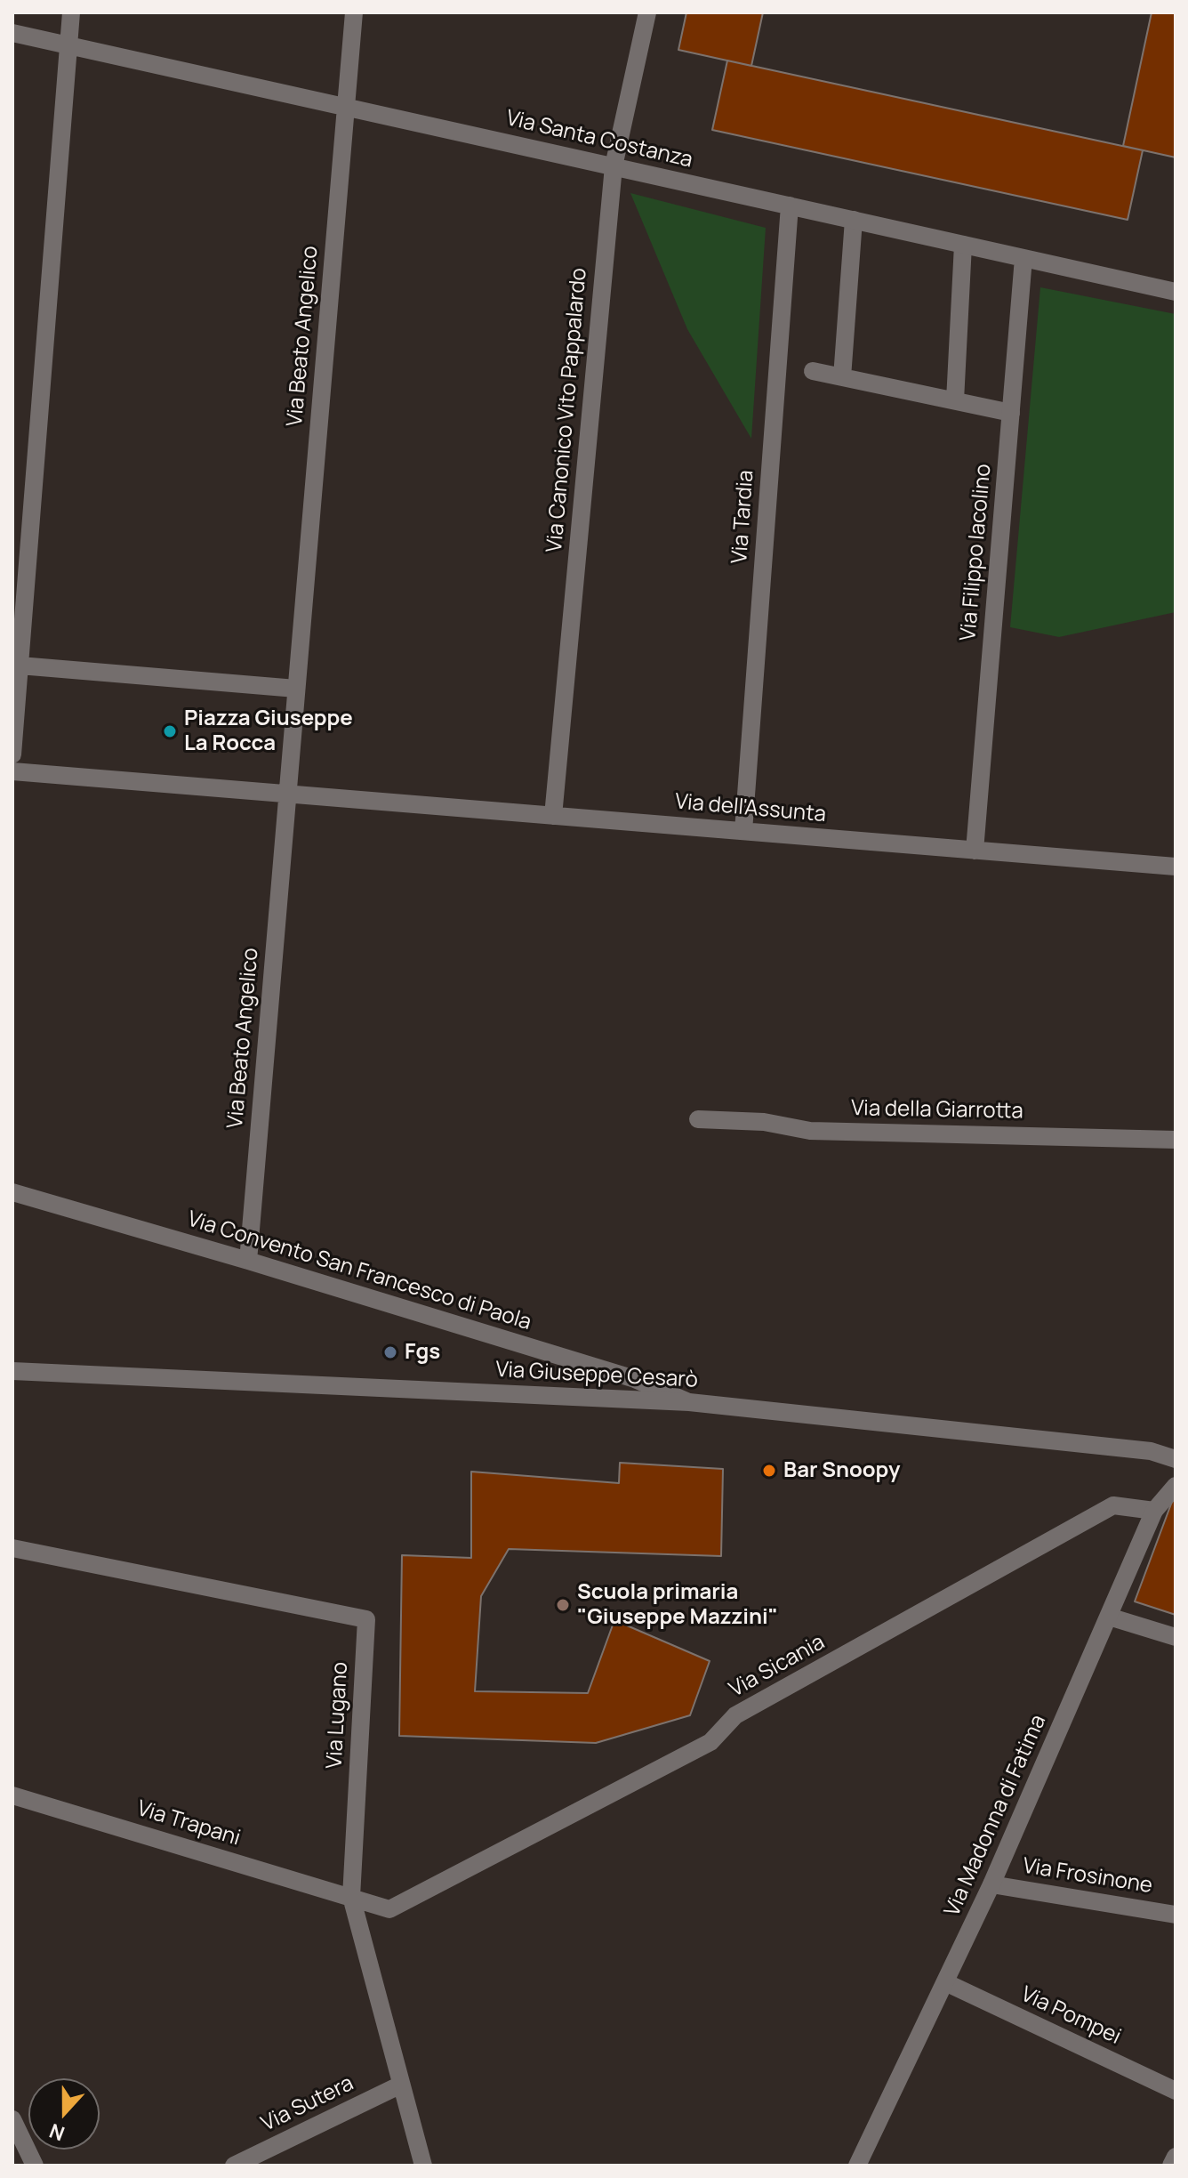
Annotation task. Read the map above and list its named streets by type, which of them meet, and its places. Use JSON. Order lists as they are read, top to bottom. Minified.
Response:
{"streets":{"street":["Via Santa Costanza","Via Beato Angelico","Via Canonico Vito Pappalardo","Via Tardia","Via Filippo Iacolino","Via dell'Assunta","Via della Giarrotta","Via Convento San Francesco di Paola","Via Giuseppe Cesarò","Via Sicania","Via Lugano","Via Madonna di Fatima","Via Trapani","Via Frosinone","Via Pompei","Via Sutera"]},"crossings":[["Via Santa Costanza","Via Beato Angelico"],["Via Santa Costanza","Via Canonico Vito Pappalardo"],["Via Santa Costanza","Via Tardia"],["Via Santa Costanza","Via Filippo Iacolino"],["Via Beato Angelico","Via dell'Assunta"],["Via Beato Angelico","Via Convento San Francesco di Paola"],["Via Canonico Vito Pappalardo","Via dell'Assunta"],["Via Tardia","Via dell'Assunta"],["Via Filippo Iacolino","Via dell'Assunta"],["Via Convento San Francesco di Paola","Via Giuseppe Cesarò"],["Via Sicania","Via Lugano"],["Via Sicania","Via Madonna di Fatima"],["Via Sicania","Via Trapani"],["Via Lugano","Via Trapani"],["Via Lugano","Via Sutera"],["Via Madonna di Fatima","Via Frosinone"],["Via Madonna di Fatima","Via Pompei"]],"places":["Piazza Giuseppe La Rocca","Fgs","Bar Snoopy","Scuola primaria \"Giuseppe Mazzini\""],"north":"bottom"}
